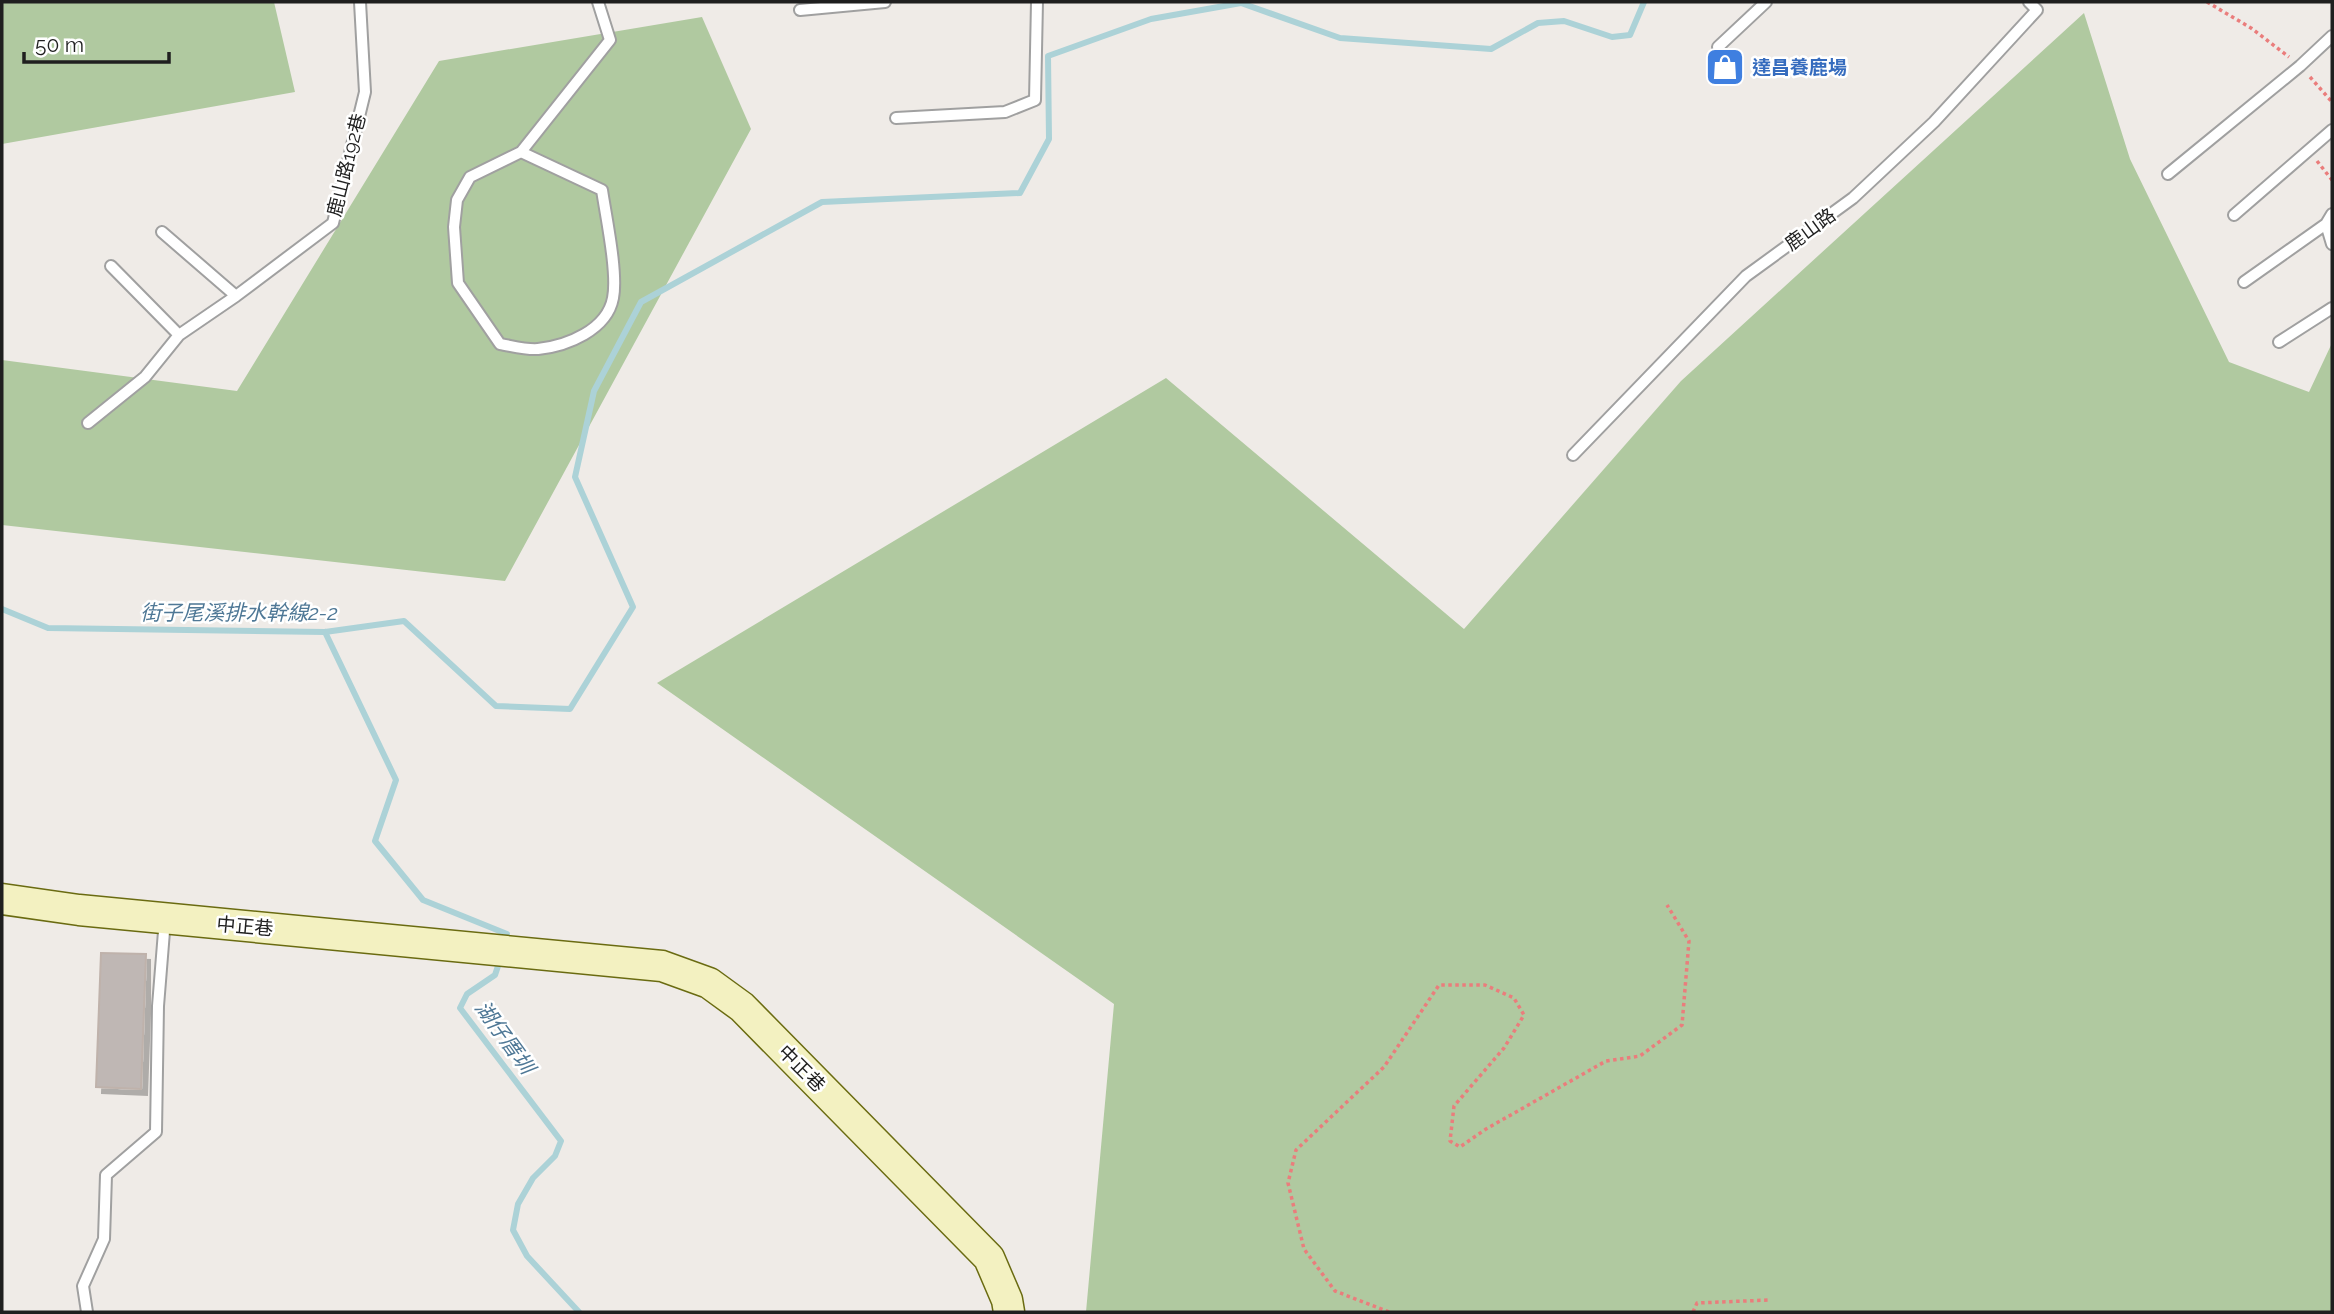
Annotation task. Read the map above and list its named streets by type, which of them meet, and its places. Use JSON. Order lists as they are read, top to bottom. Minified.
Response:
{"streets":{"street":["中正巷"],"lane":["鹿山路192巷","鹿山路"]},"water":["街子尾溪排水幹線2-2","湖仔厝圳"],"places":{"shop":["達昌養鹿場"]},"scale_bar":"50 m"}
